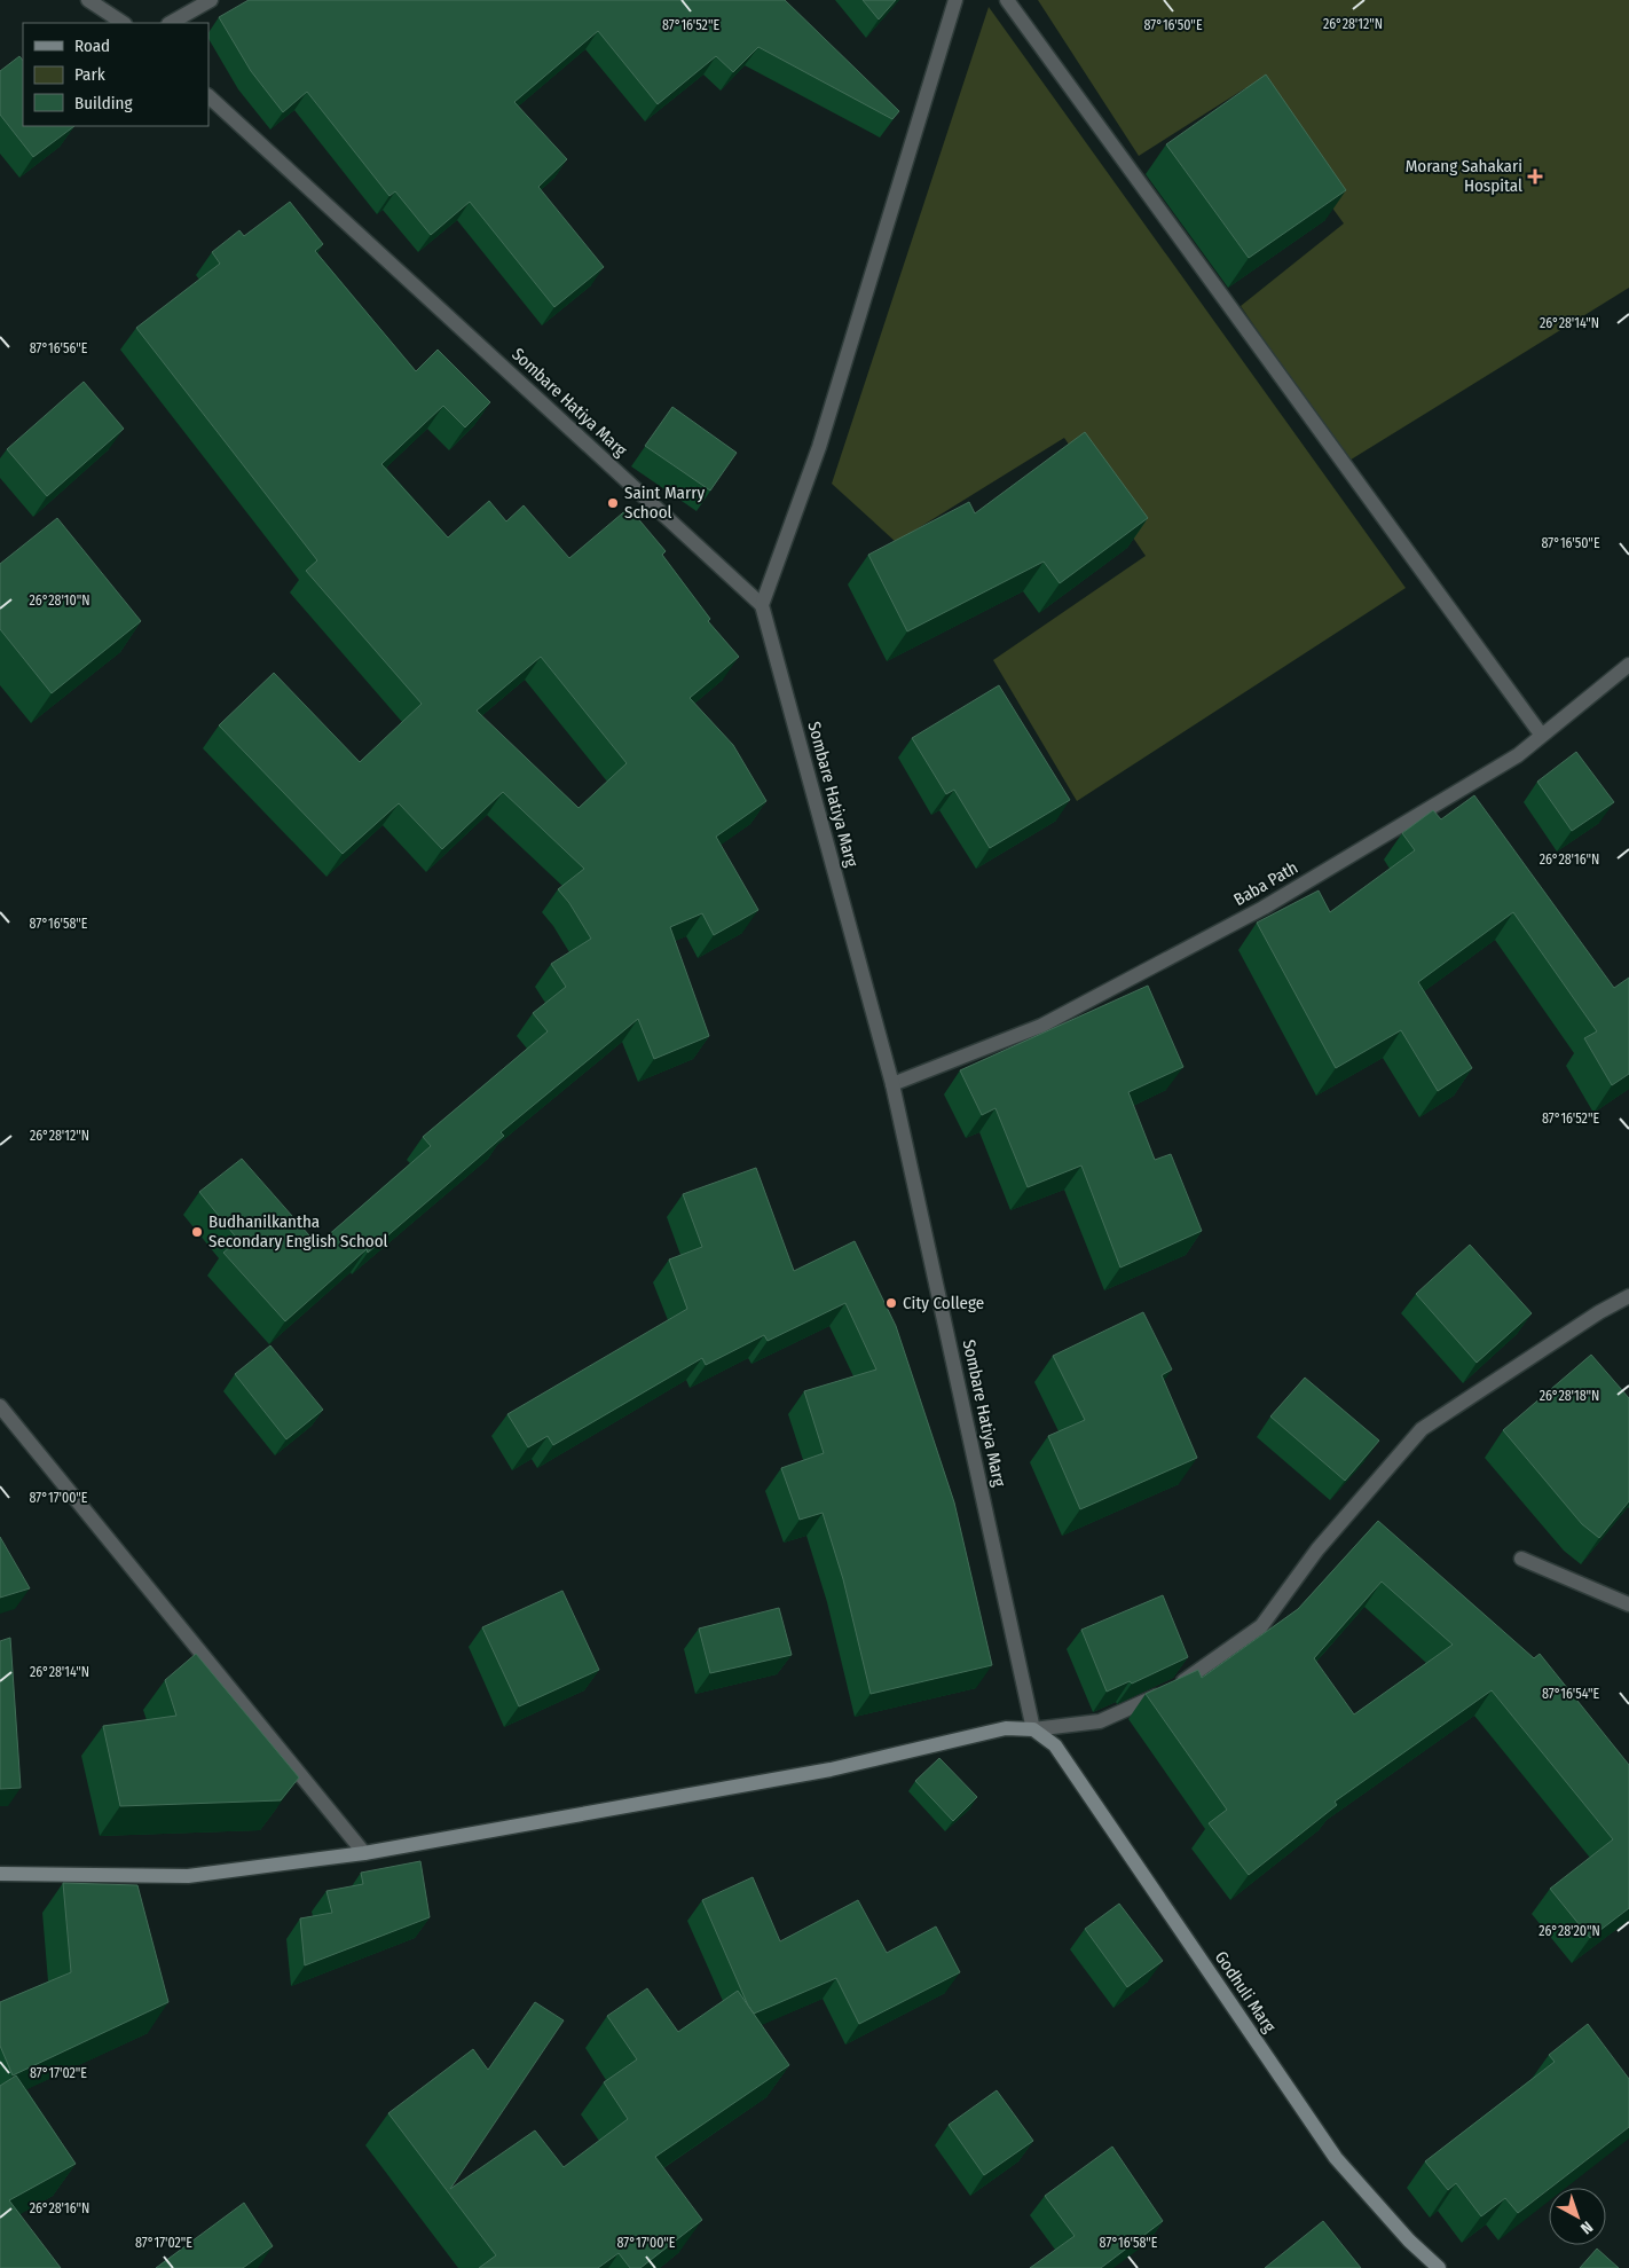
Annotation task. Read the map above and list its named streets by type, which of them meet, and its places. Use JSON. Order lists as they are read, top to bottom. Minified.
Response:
{"streets":{"main road":["Godhuli Marg"],"street":["Sombare Hatiya Marg","Baba Path"]},"crossings":[["Sombare Hatiya Marg","Baba Path"],["Sombare Hatiya Marg","Godhuli Marg"]],"places":{"health":["Morang Sahakari Hospital"],"other":["Saint Marry School","Budhanilkantha Secondary English School","City College"]},"legend":["Road","Park","Building"],"north":"bottom right","coordinates":["26°28'12\"N","87°16'52\"E","87°16'50\"E","26°28'14\"N","87°16'56\"E","26°28'10\"N","26°28'16\"N","87°16'58\"E","26°28'18\"N","87°17'00\"E","87°16'54\"E","26°28'20\"N","87°17'02\"E"]}
